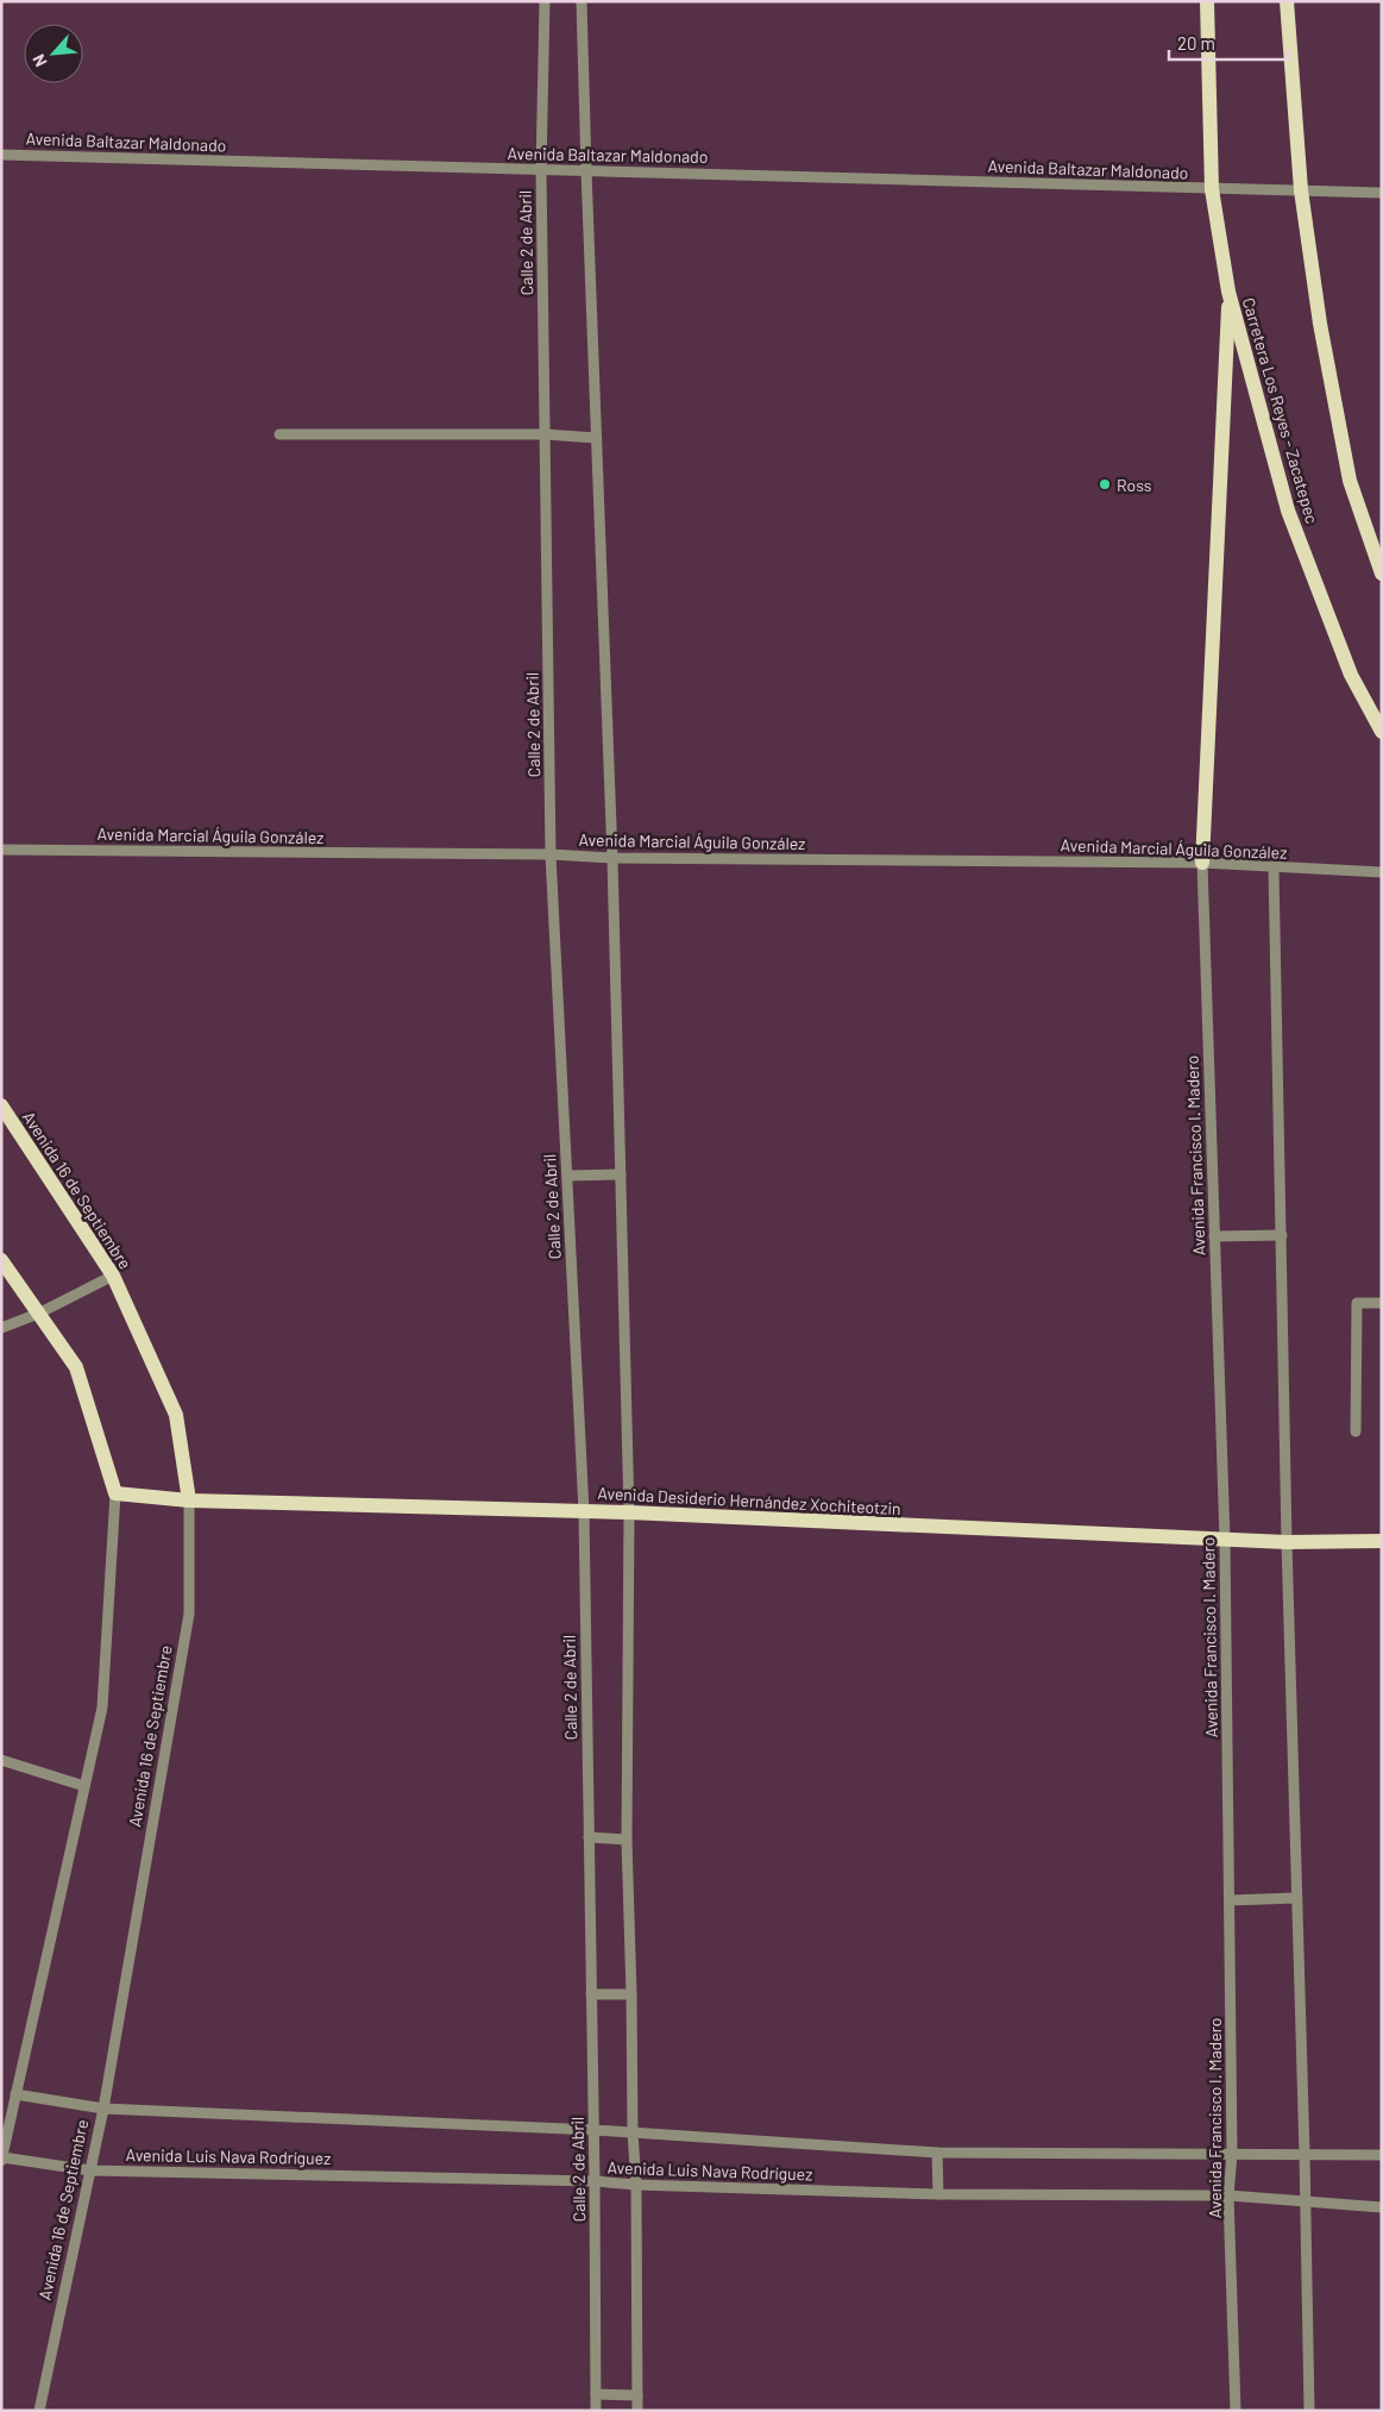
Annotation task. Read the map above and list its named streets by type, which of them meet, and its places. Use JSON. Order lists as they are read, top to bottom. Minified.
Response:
{"streets":{"main road":["Carretera Los Reyes - Zacatepec","Avenida 16 de Septiembre","Avenida Desiderio Hernández Xochiteotzin"],"street":["Avenida Baltazar Maldonado","Calle 2 de Abril","Avenida Marcial Águila González","Avenida Francisco I. Madero","Avenida Luis Nava Rodríguez"]},"crossings":[["Avenida Baltazar Maldonado","Calle 2 de Abril"],["Avenida Baltazar Maldonado","Carretera Los Reyes - Zacatepec"],["Calle 2 de Abril","Avenida Marcial Águila González"],["Calle 2 de Abril","Avenida Desiderio Hernández Xochiteotzin"],["Calle 2 de Abril","Avenida Luis Nava Rodríguez"],["Avenida Marcial Águila González","Avenida Francisco I. Madero"],["Avenida Francisco I. Madero","Avenida Desiderio Hernández Xochiteotzin"],["Avenida Francisco I. Madero","Avenida Luis Nava Rodríguez"],["Avenida 16 de Septiembre","Avenida Desiderio Hernández Xochiteotzin"],["Avenida 16 de Septiembre","Avenida Luis Nava Rodríguez"]],"places":["Ross"],"scale_bar":"20 m","north":"bottom left"}
